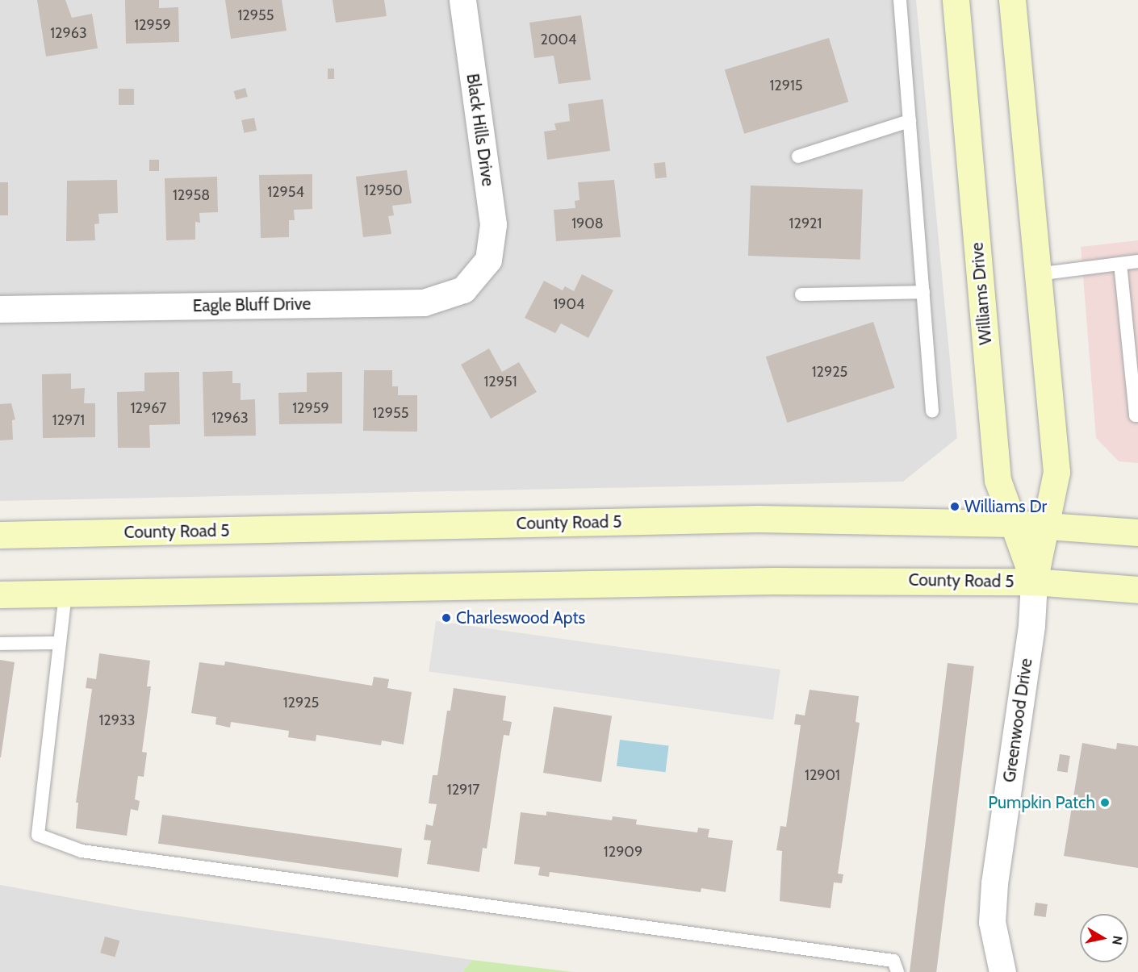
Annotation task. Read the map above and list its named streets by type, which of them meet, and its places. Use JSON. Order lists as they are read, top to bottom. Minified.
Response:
{"streets":{"main road":["Williams Drive","County Road 5","Greenwood Drive"],"street":["Black Hills Drive","Eagle Bluff Drive"]},"crossings":[["Black Hills Drive","Eagle Bluff Drive"],["Williams Drive","County Road 5"],["Williams Drive","Greenwood Drive"],["County Road 5","Greenwood Drive"]],"places":["Williams Dr","Charleswood Apts","Pumpkin Patch"],"house_numbers":["12955","12959","12963","2004","12915","12950","12954","12958","1908","12921","1904","12925","12951","12967","12959","12955","12963","12971","12925","12933","12901","12917","12909"],"north":"right"}
